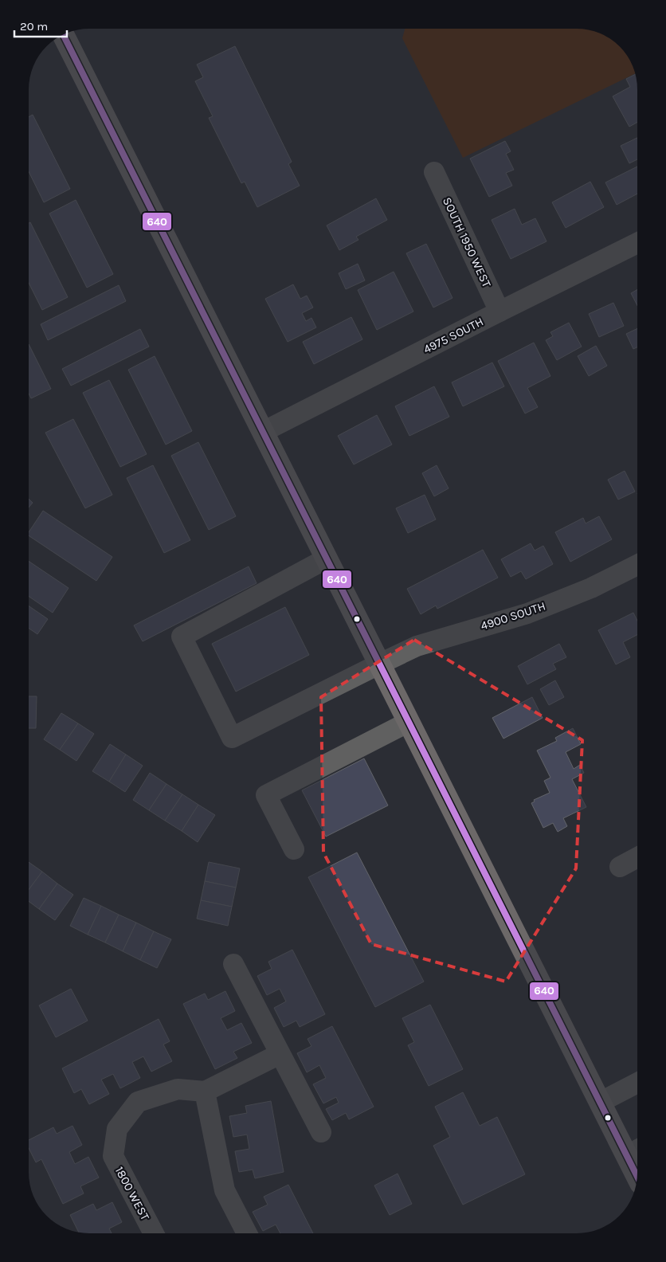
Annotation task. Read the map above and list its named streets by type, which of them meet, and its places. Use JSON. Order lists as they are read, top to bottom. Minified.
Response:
{"streets":{"street":["SOUTH 1950 WEST","4975 SOUTH","4900 SOUTH","1800 WEST"]},"crossings":[["SOUTH 1950 WEST","4975 SOUTH"]],"lines":["transit line 640"],"scale_bar":"20 m"}
